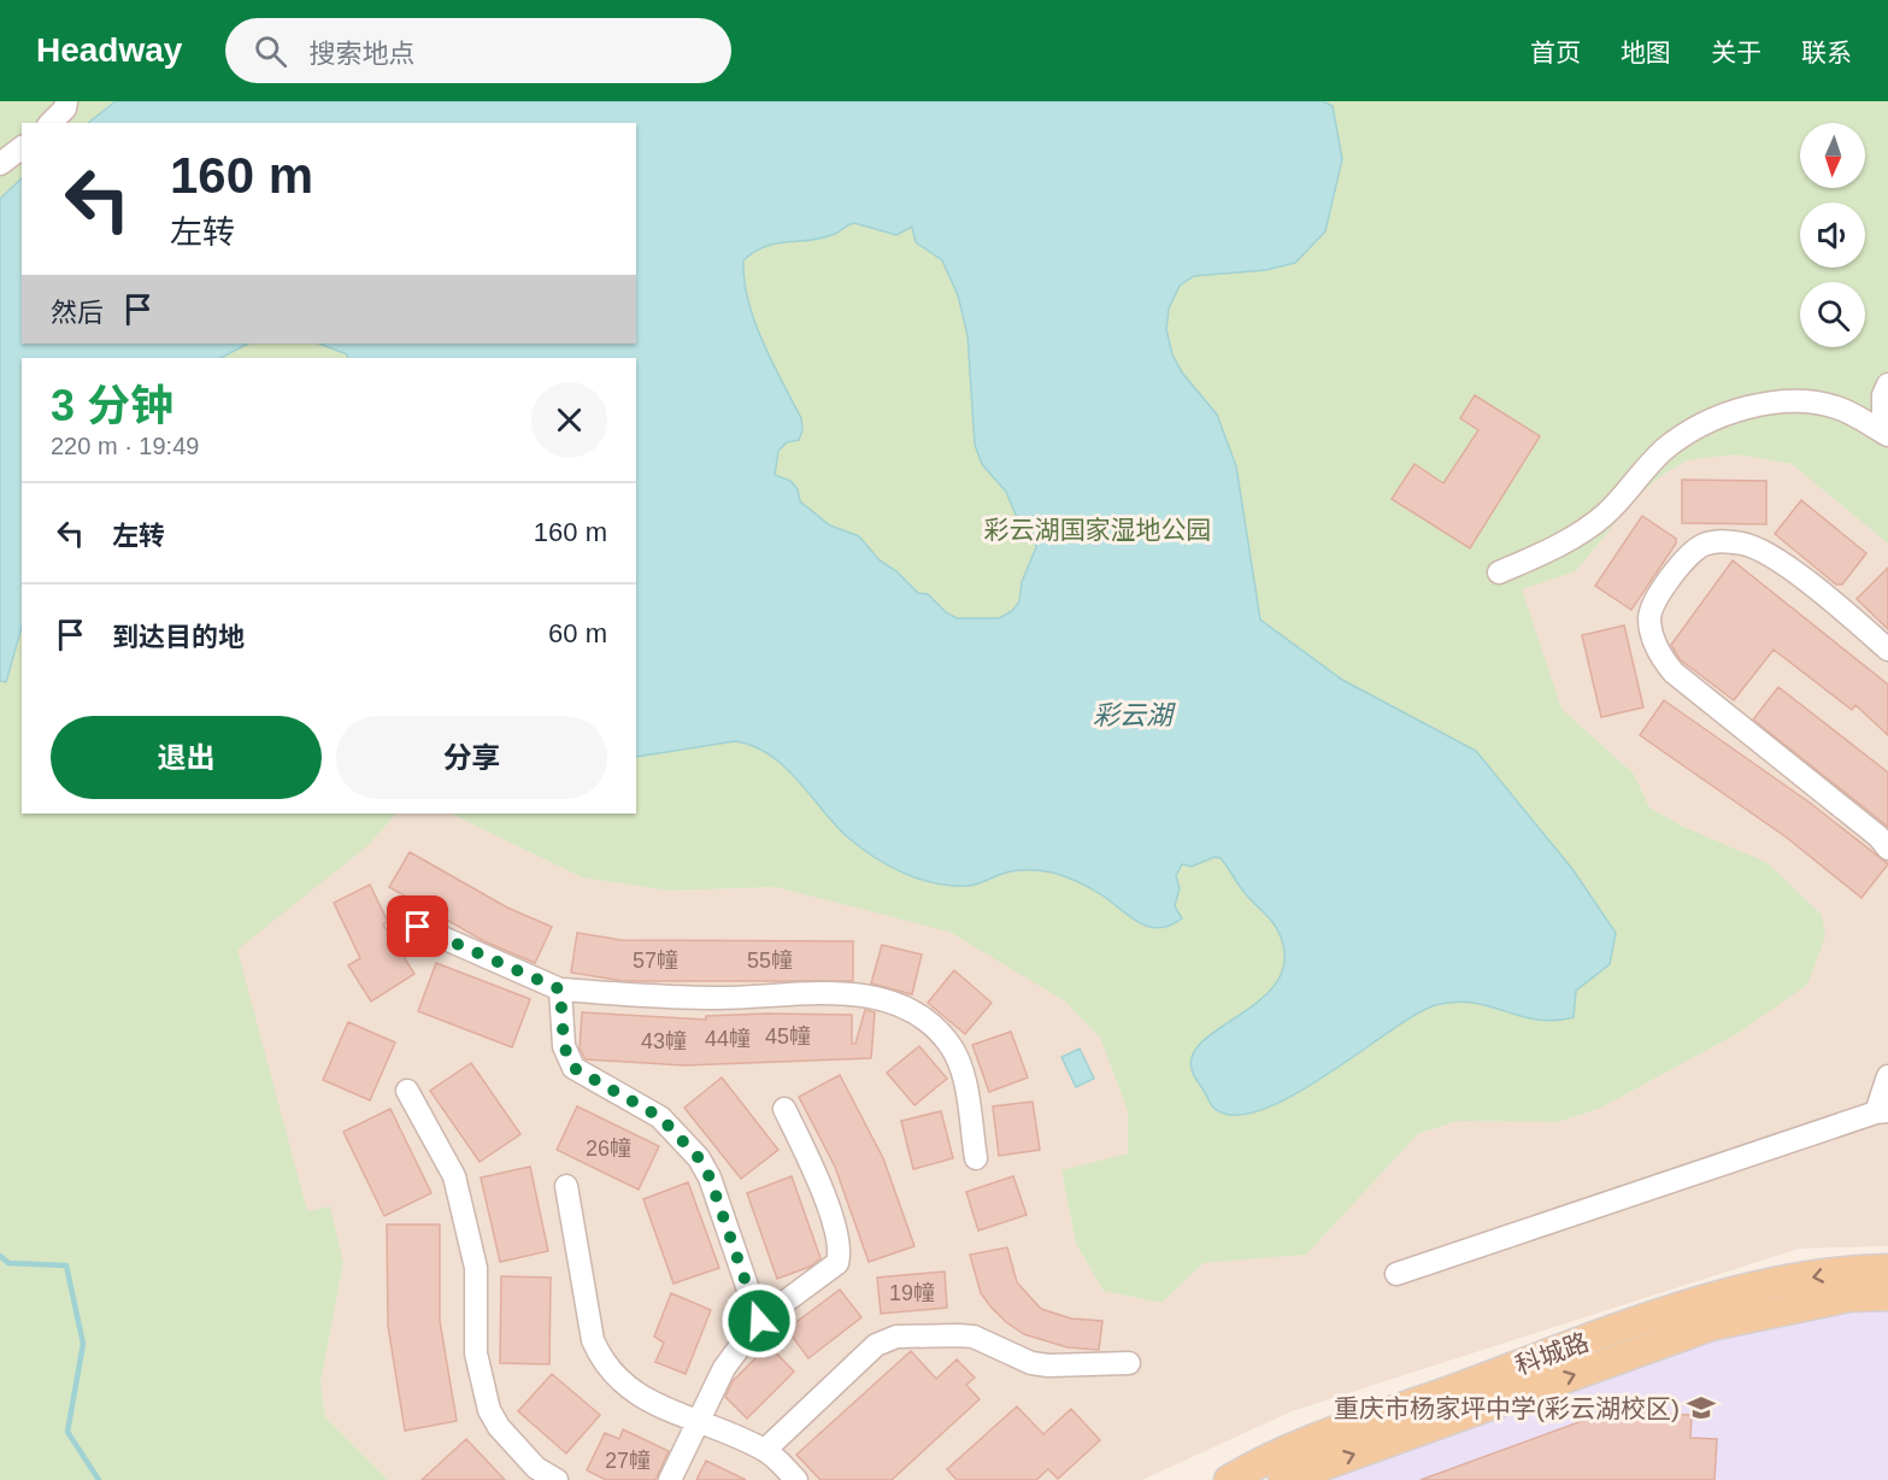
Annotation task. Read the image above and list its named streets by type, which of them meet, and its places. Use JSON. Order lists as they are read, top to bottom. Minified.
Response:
{"streets":{"main road":["科城路"]},"water":["彩云湖"],"parks":["彩云湖国家湿地公园"],"places":{"school or university":["重庆市杨家坪中学(彩云湖校区)"]},"house_numbers":["57幢","55幢","45幢","44幢","43幢","26幢","19幢","27幢"],"north":"bottom","page":{"header":"Headway","search":"搜索地点","nav":["首页","地图","关于","联系"],"turn":["160 m","左转"],"then":"然后","heading":["3 分钟","220 m · 19:49"],"list":[{"name":"左转","value":"160 m"},{"name":"到达目的地","value":"60 m"}],"buttons":["退出","分享"]}}
